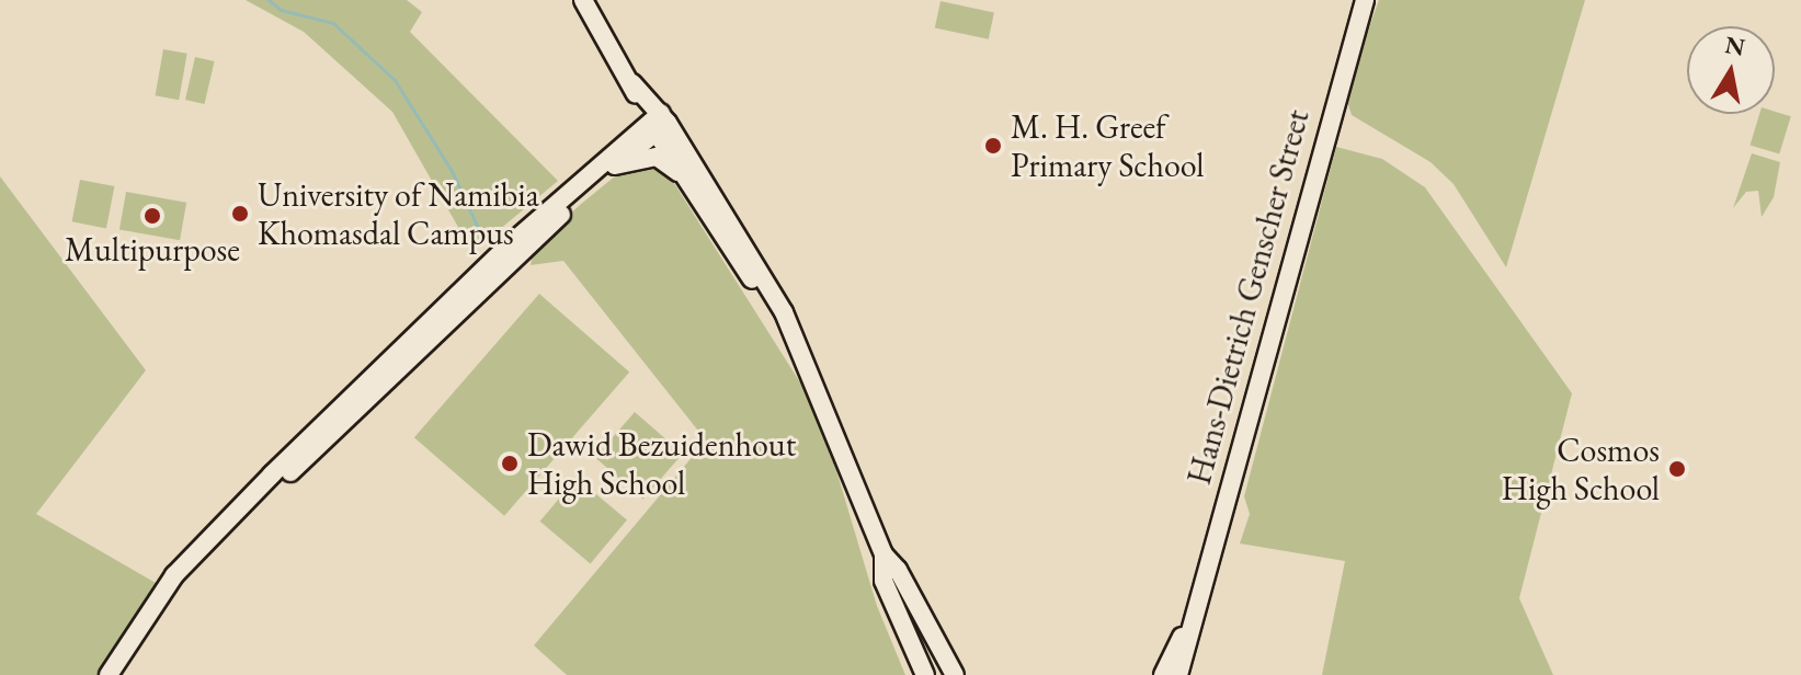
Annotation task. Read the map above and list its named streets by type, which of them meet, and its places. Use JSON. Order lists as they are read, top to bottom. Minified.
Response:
{"streets":{"street":["Hans-Dietrich Genscher Street"]},"places":["M. H. Greef Primary School","University of Namibia Khomasdal Campus","Multipurpose","Dawid Bezuidenhout High School","Cosmos High School"],"north":"top"}
